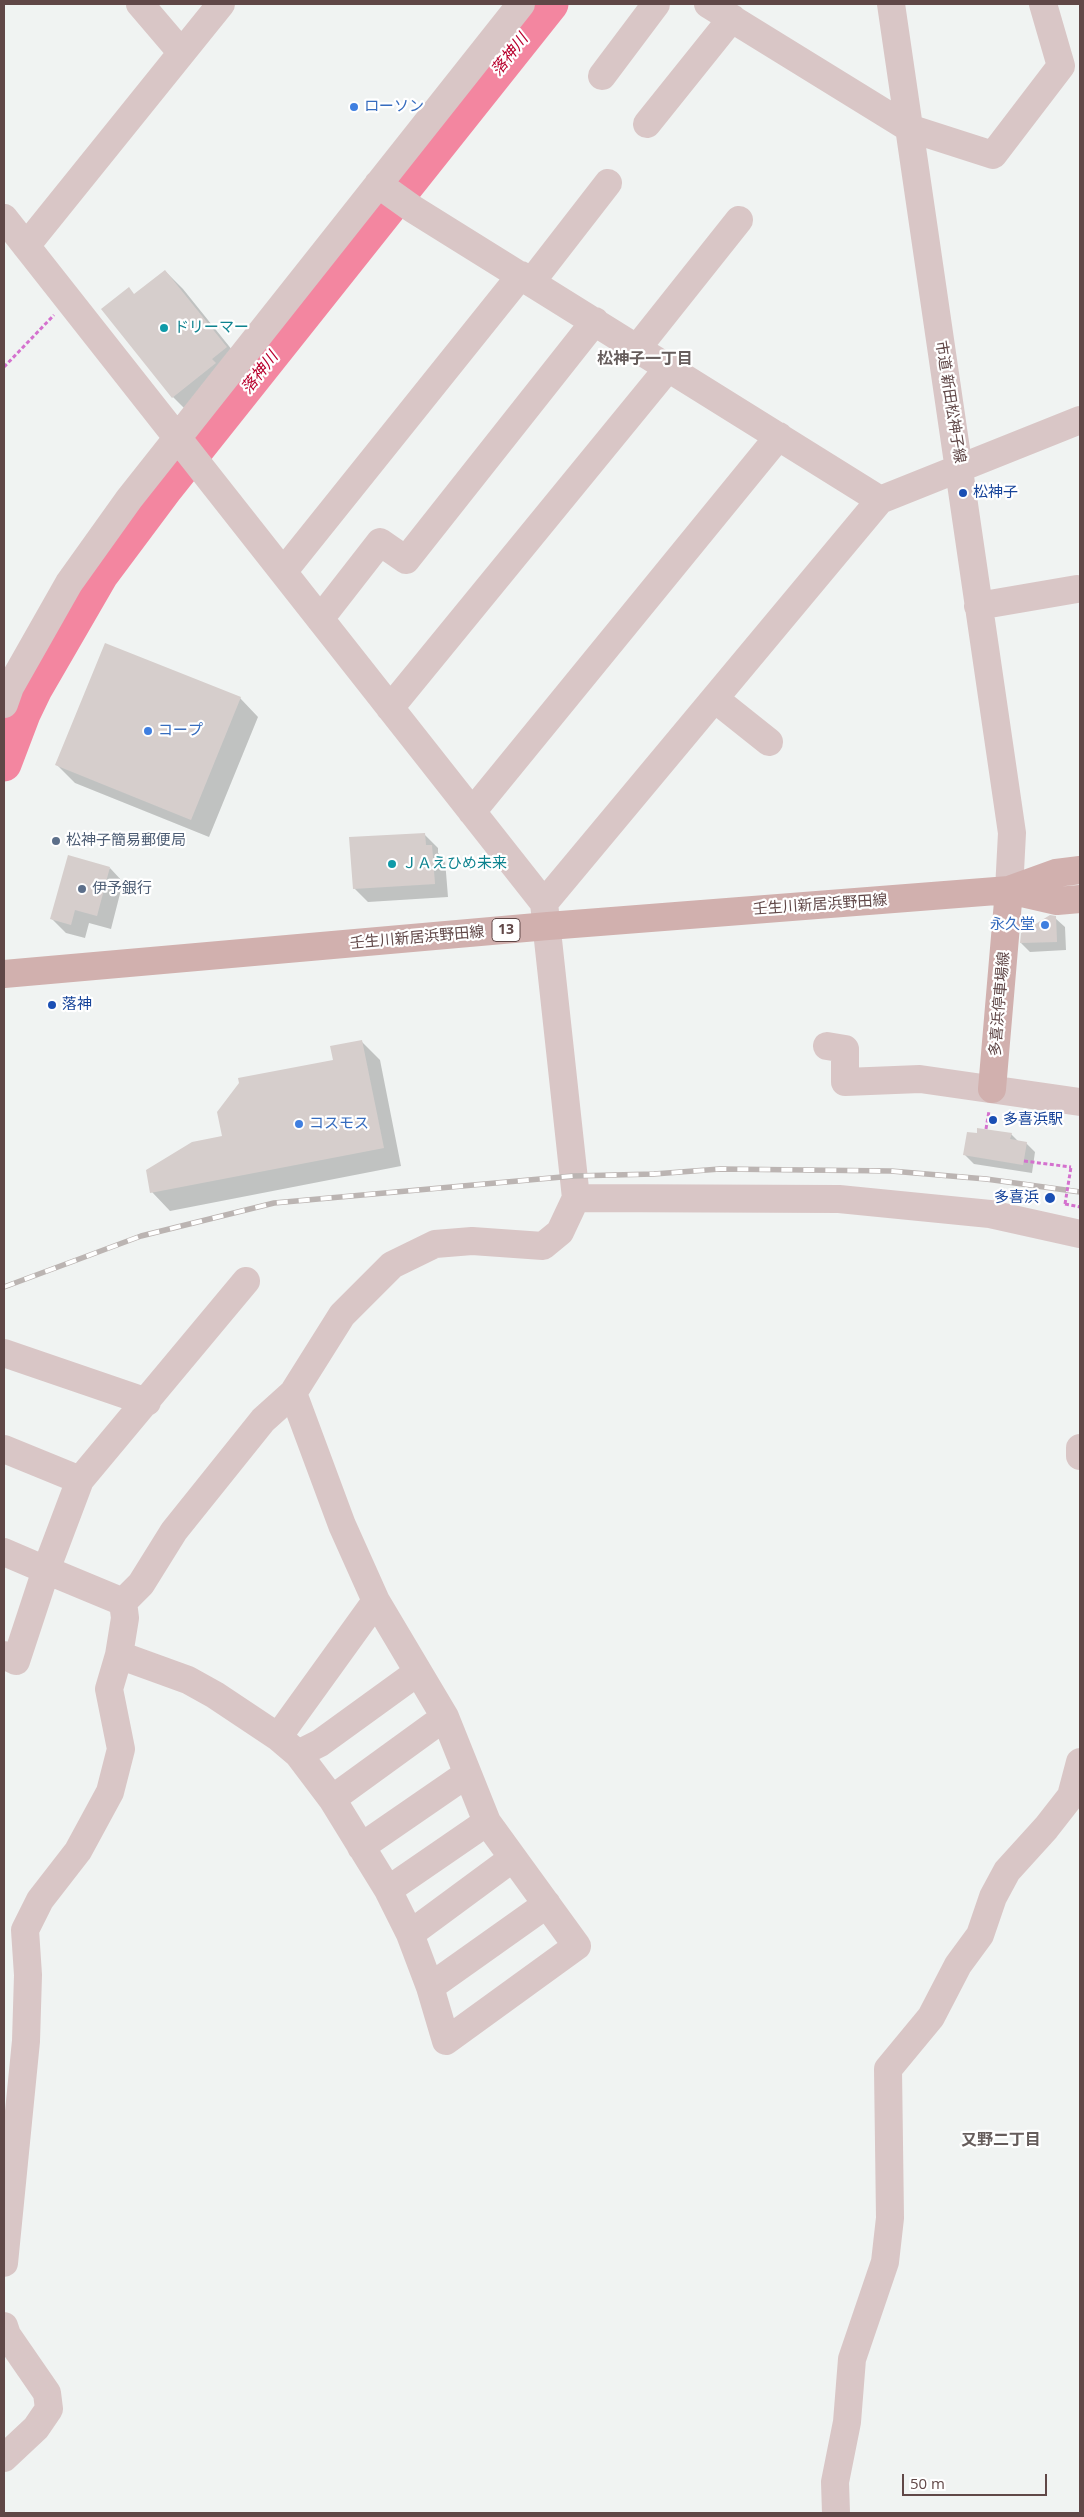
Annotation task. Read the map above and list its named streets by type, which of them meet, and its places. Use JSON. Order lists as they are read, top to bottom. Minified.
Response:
{"streets":{"main road":["壬生川新居浜野田線","13","多喜浜停車場線"],"street":["市道 新田松神子線"]},"crossings":[["市道 新田松神子線","壬生川新居浜野田線"],["市道 新田松神子線","多喜浜停車場線"],["壬生川新居浜野田線","多喜浜停車場線"]],"districts":["松神子一丁目","又野二丁目"],"water":["落神川"],"places":["ローソン","ドリーマー","松神子","コープ","松神子簡易郵便局","ＪＡえひめ未来","伊予銀行","永久堂","落神","多喜浜駅","コスモス","多喜浜"],"scale_bar":"50 m"}
